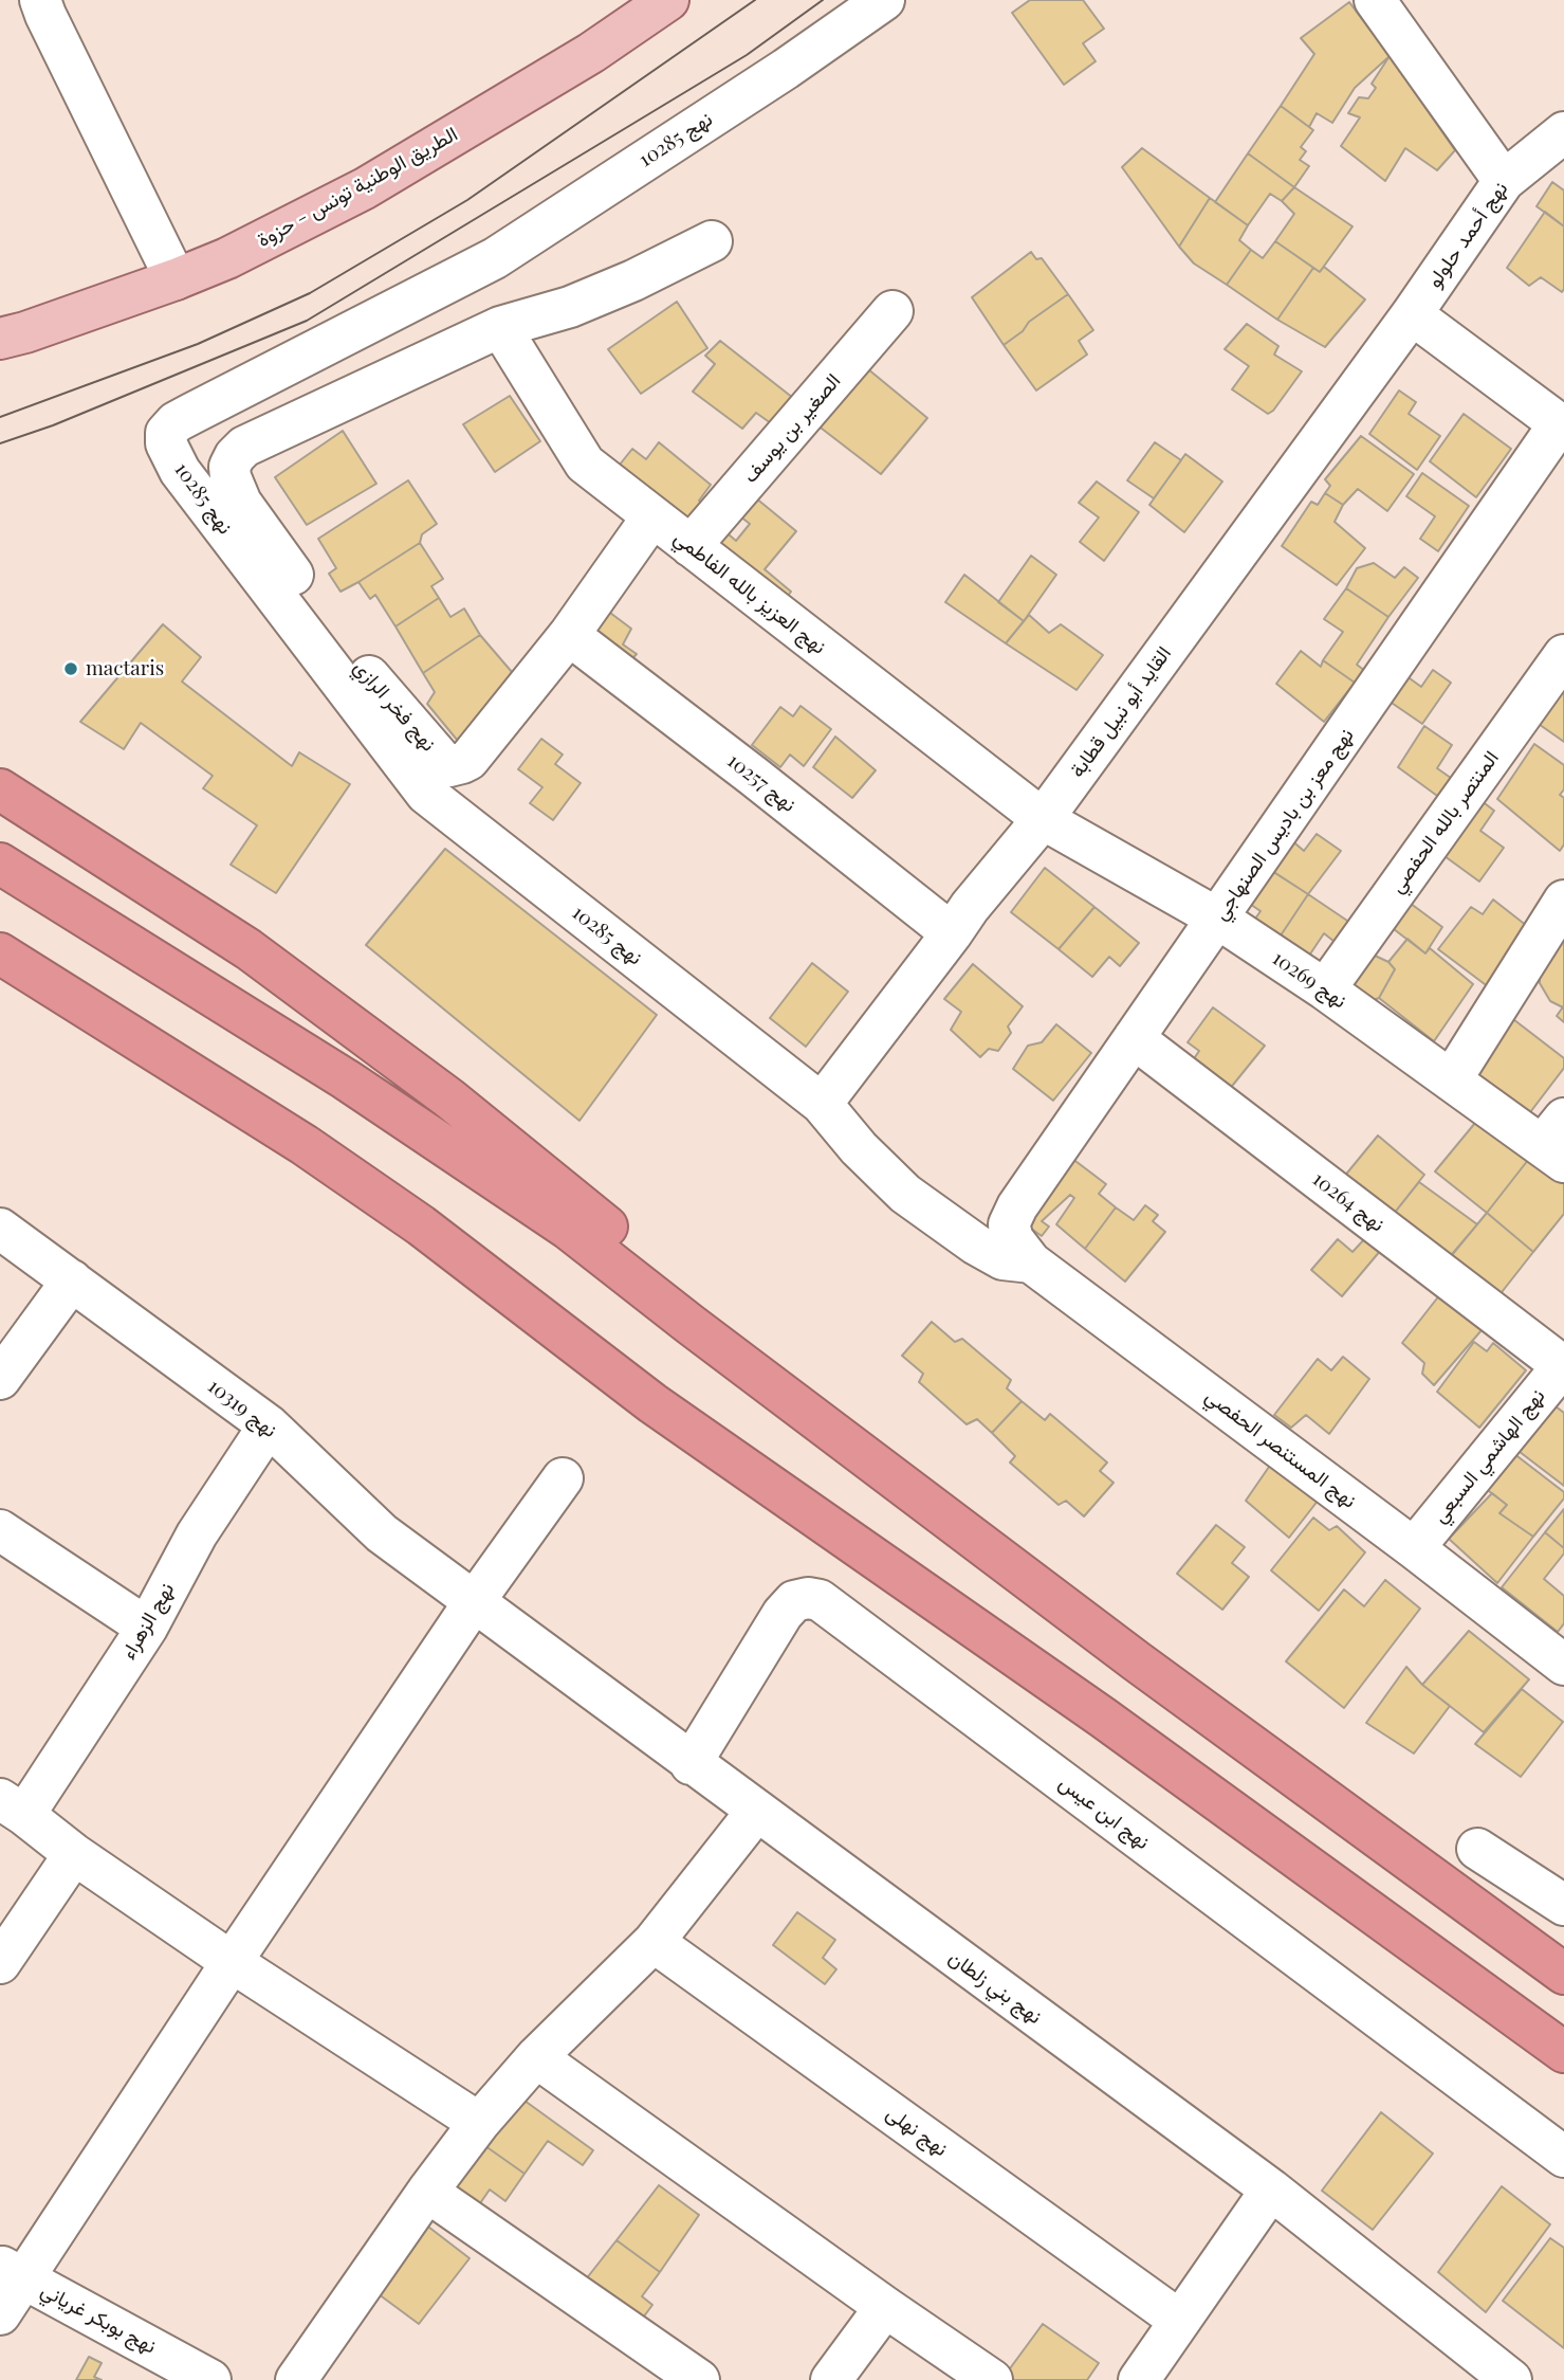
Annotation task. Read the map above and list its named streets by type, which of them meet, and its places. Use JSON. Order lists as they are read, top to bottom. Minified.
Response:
{"streets":{"main road":["الطريق الوطنية تونس - حزوة"],"street":["نهج 10285","نهج أحمد حلولو","الصغير بن يوسف","نهج العزيز بالله الفاطمي","نهج فخر الرازي","القايد أبو نبيل قطابة","نهج 10257","المنتصر بالله الحفصي","نهج معز بن باديس الصنهاجي","نهج 10269","نهج 10264","نهج 10319","نهج المستنصر الحفصي","نهج الهاشمي السبعي","نهج الزهراء","نهج ابن عيس","نهج بني زلطان","نهج نهلى","نهج بوبكر غرياني"]},"crossings":[["نهج 10285","القايد أبو نبيل قطابة"],["نهج أحمد حلولو","القايد أبو نبيل قطابة"],["الصغير بن يوسف","نهج العزيز بالله الفاطمي"],["نهج العزيز بالله الفاطمي","نهج فخر الرازي"],["نهج العزيز بالله الفاطمي","القايد أبو نبيل قطابة"],["نهج العزيز بالله الفاطمي","نهج 10269"],["نهج فخر الرازي","نهج 10257"],["القايد أبو نبيل قطابة","نهج 10257"],["القايد أبو نبيل قطابة","نهج 10269"],["المنتصر بالله الحفصي","نهج 10269"],["نهج معز بن باديس الصنهاجي","نهج 10269"],["نهج معز بن باديس الصنهاجي","نهج 10264"],["نهج معز بن باديس الصنهاجي","نهج المستنصر الحفصي"],["نهج 10264","نهج الهاشمي السبعي"],["نهج 10319","نهج الزهراء"],["نهج 10319","نهج بني زلطان"],["نهج المستنصر الحفصي","نهج الهاشمي السبعي"],["نهج ابن عيس","نهج بني زلطان"]],"places":["mactaris"]}
